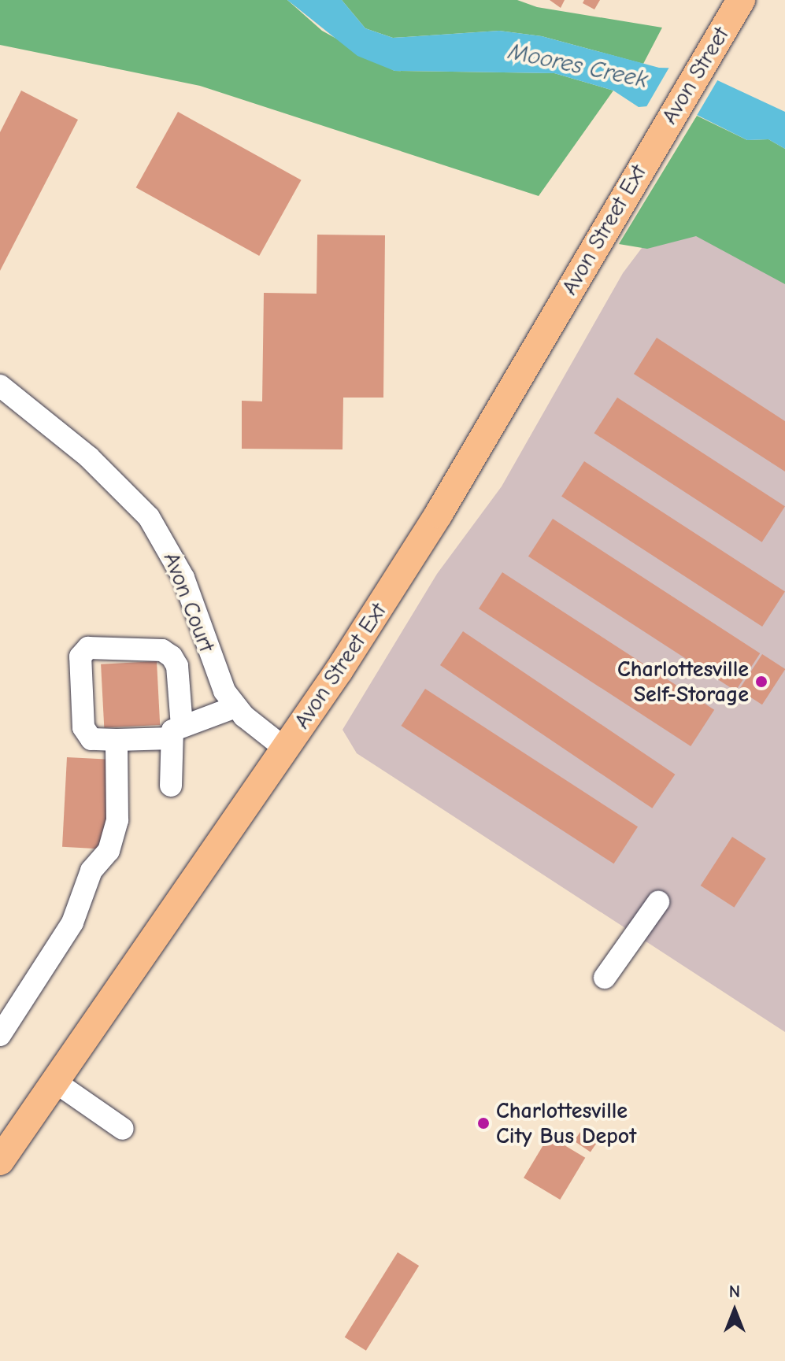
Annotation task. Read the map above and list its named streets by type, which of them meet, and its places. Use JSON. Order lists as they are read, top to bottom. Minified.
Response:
{"streets":{"main road":["Avon Street","Avon Street Ext"],"street":["Avon Court"]},"crossings":[["Avon Street","Avon Street Ext"],["Avon Street Ext","Avon Court"]],"water":["Moores Creek"],"places":["Charlottesville Self-Storage","Charlottesville City Bus Depot"],"north":"top"}
